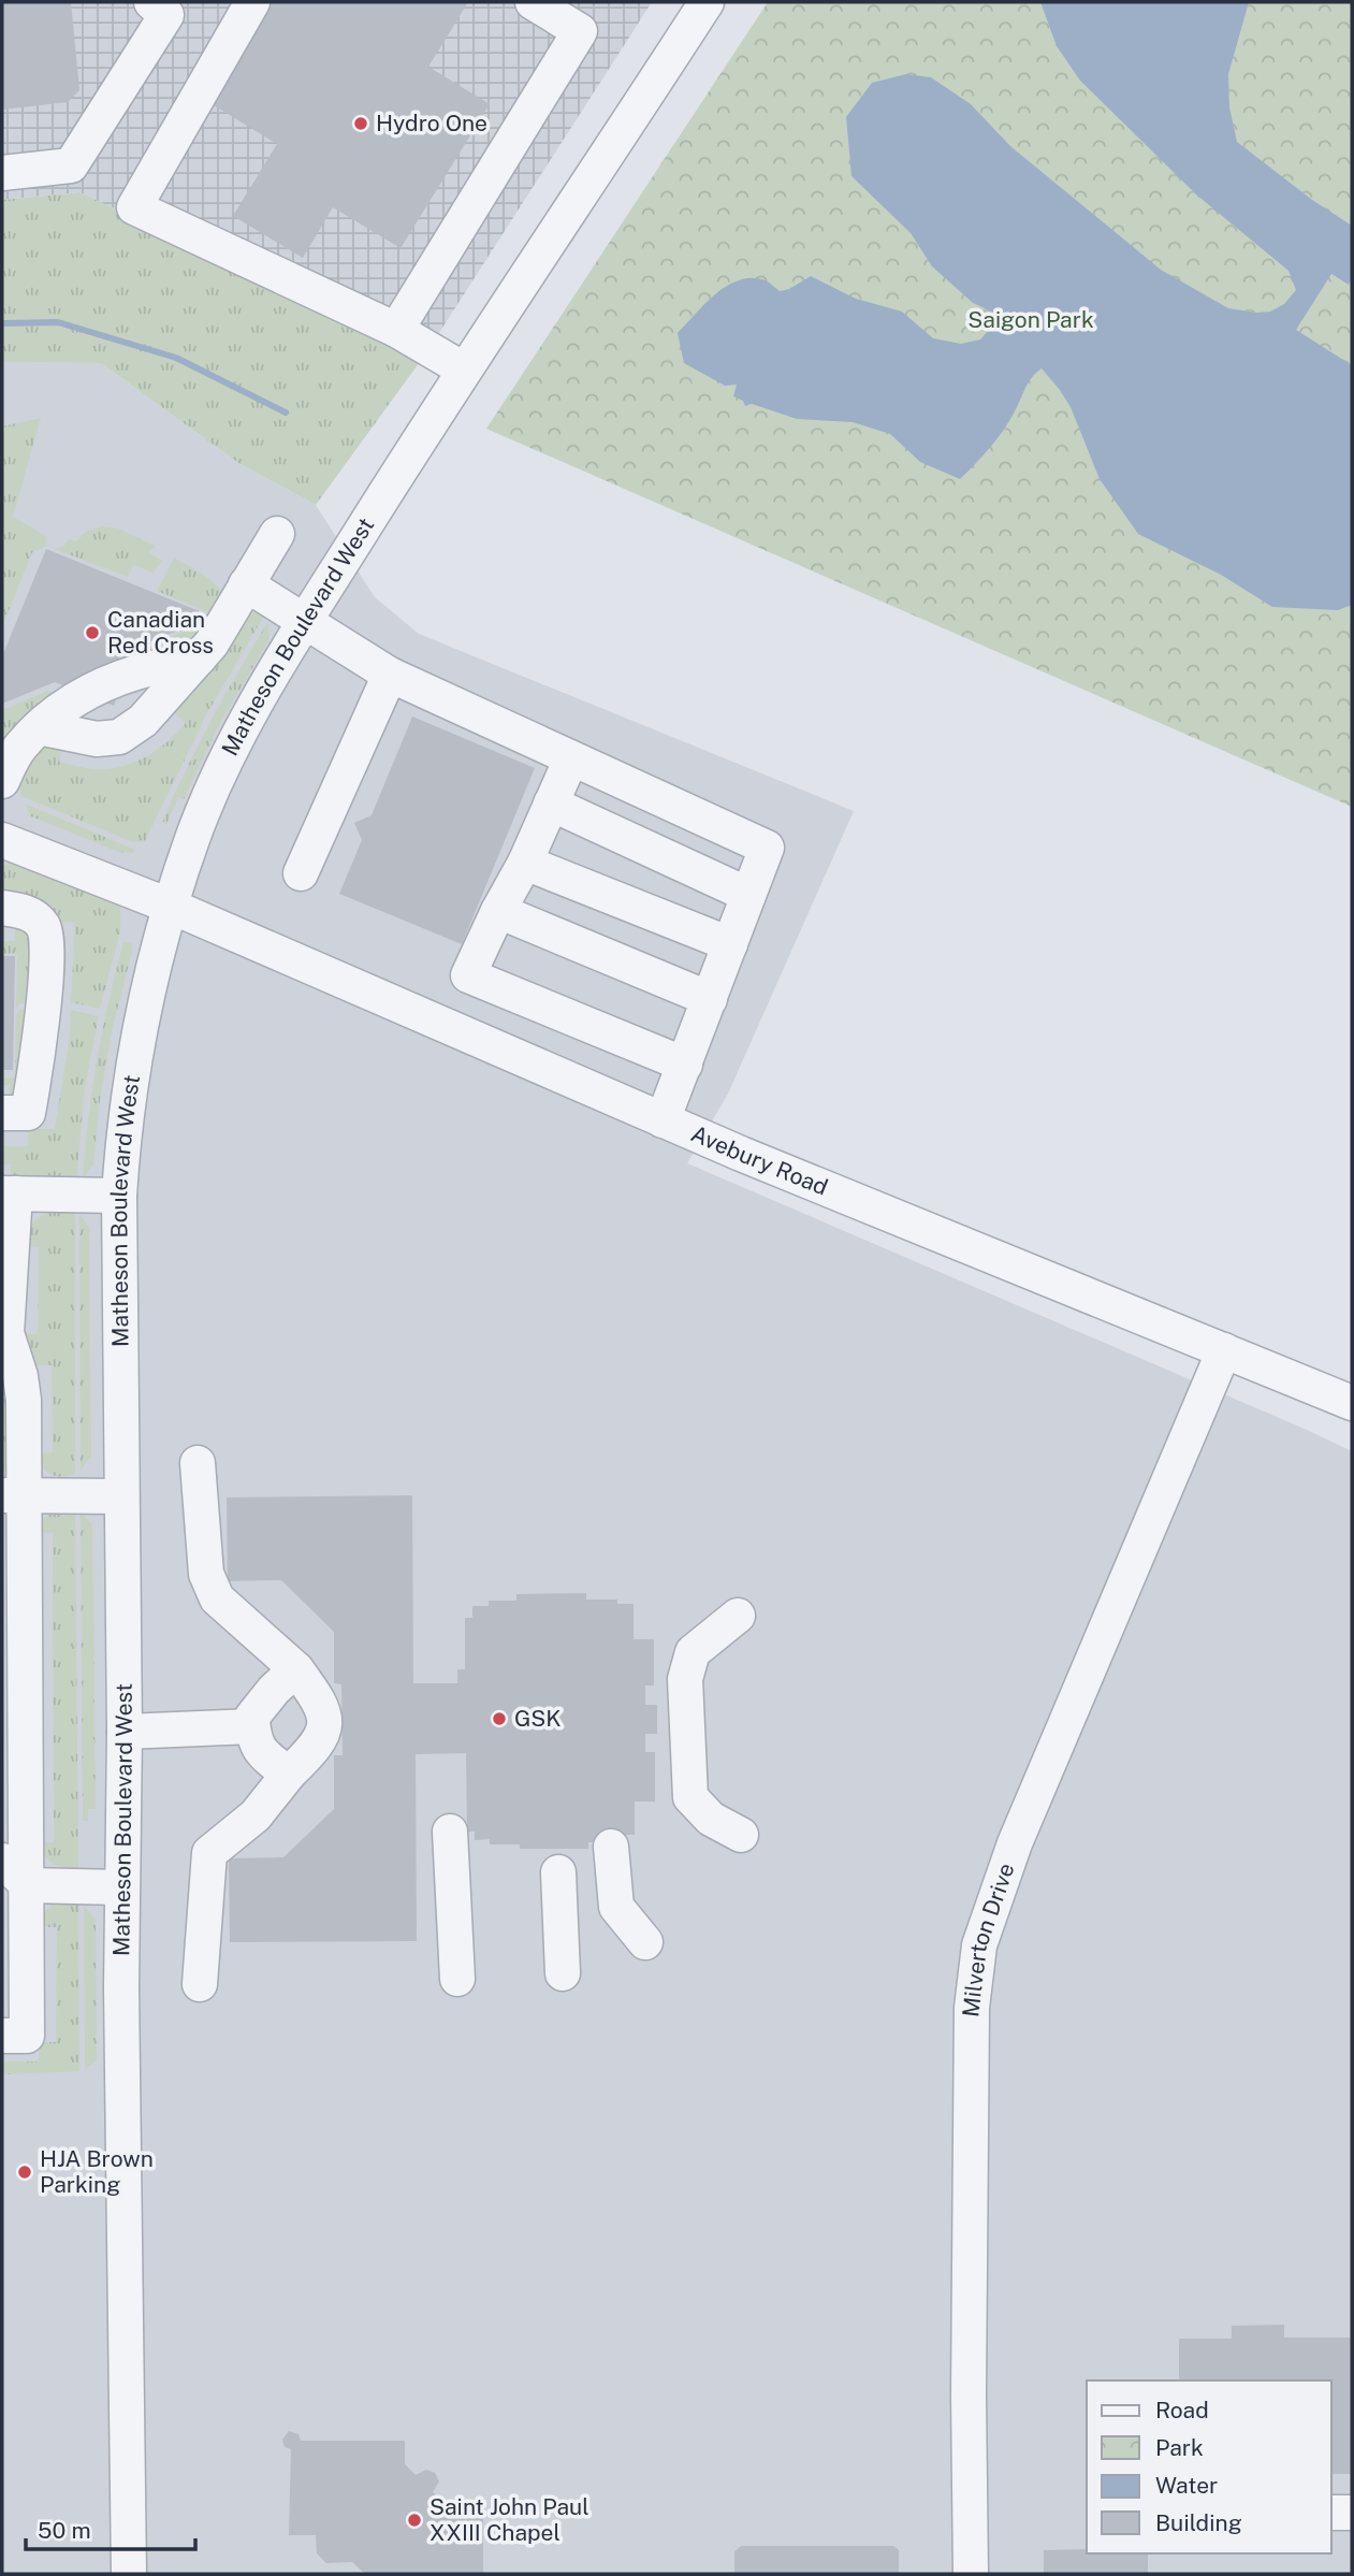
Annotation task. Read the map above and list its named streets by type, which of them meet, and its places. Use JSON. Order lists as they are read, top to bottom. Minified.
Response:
{"streets":{"street":["Matheson Boulevard West","Avebury Road","Milverton Drive"]},"crossings":[["Matheson Boulevard West","Avebury Road"],["Avebury Road","Milverton Drive"]],"parks":["Saigon Park"],"places":["Hydro One","Canadian Red Cross","GSK","HJA Brown Parking","Saint John Paul XXIII Chapel"],"legend":["Road","Park","Water","Building"],"scale_bar":"50 m"}
